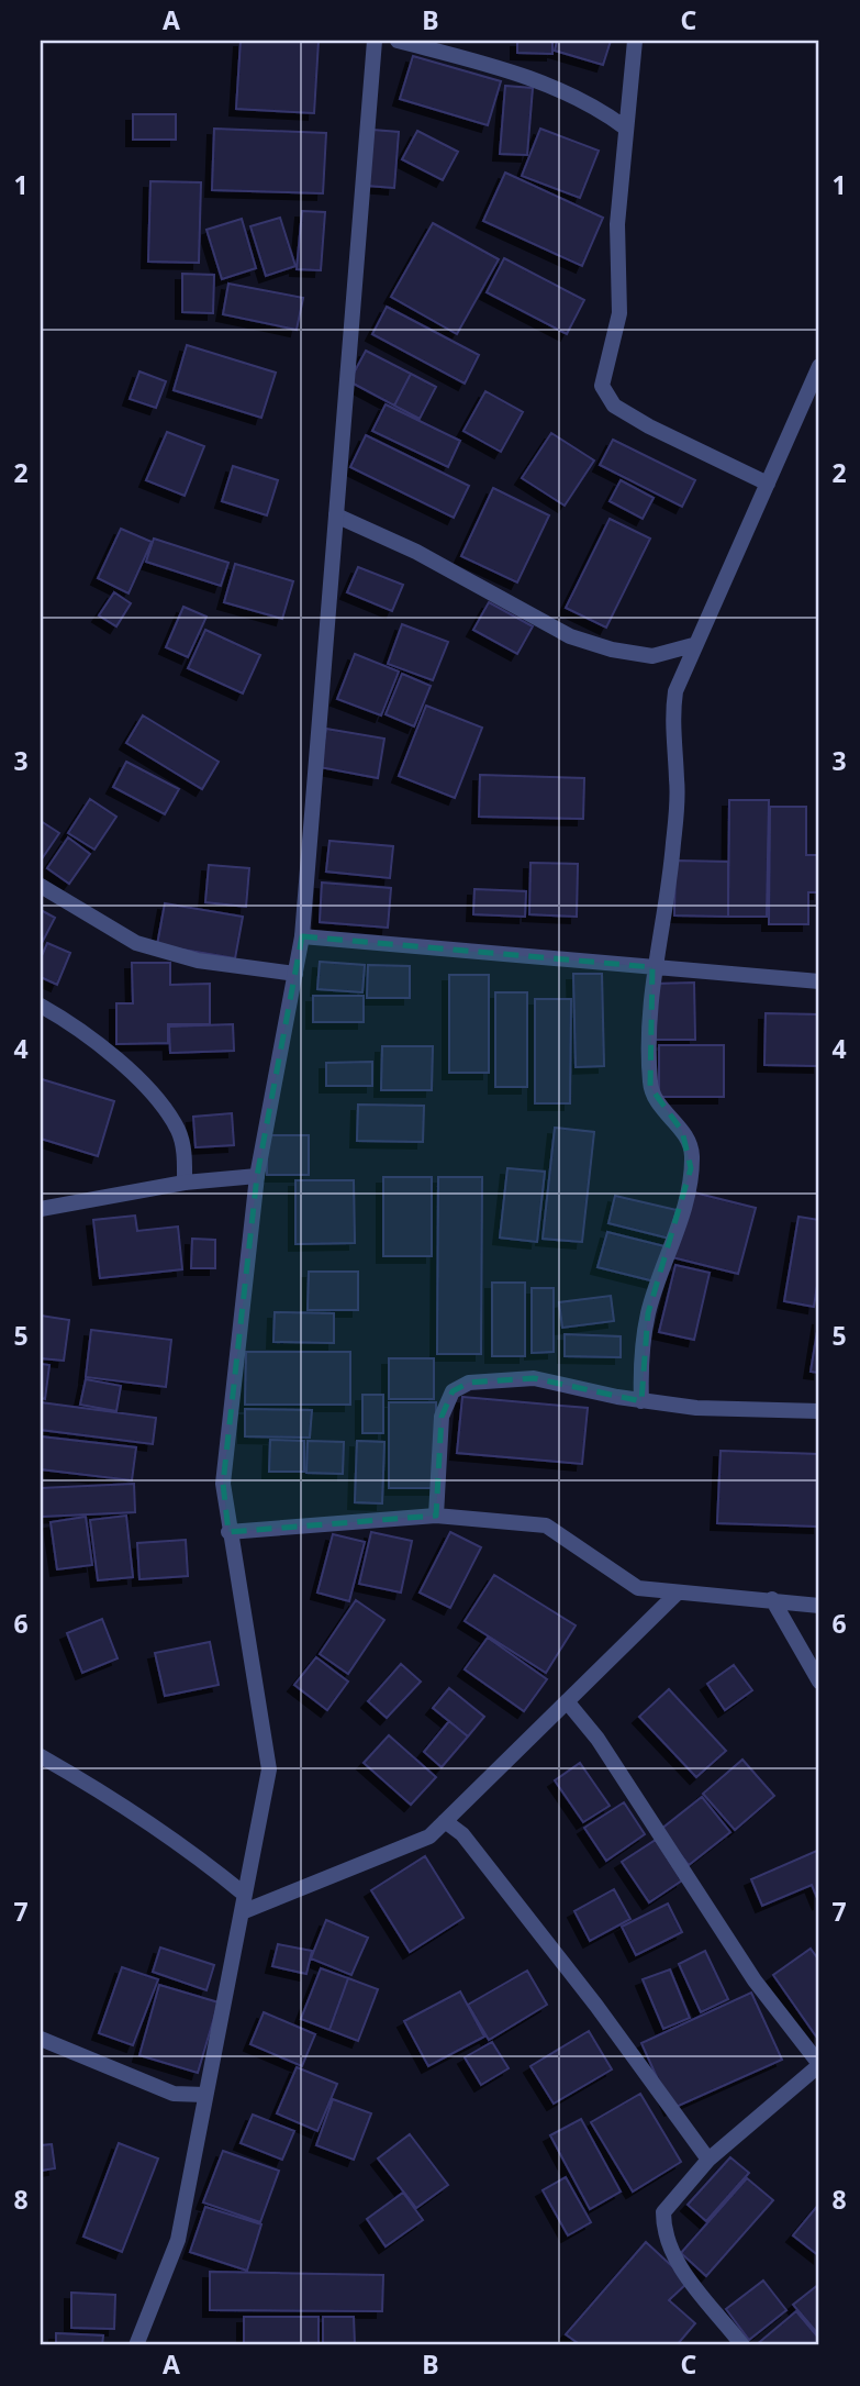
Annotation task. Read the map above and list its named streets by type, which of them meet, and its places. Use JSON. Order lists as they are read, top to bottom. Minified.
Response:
{"grid":{"columns":["A","B","C"],"rows":["1","2","3","4","5","6","7","8"]}}
